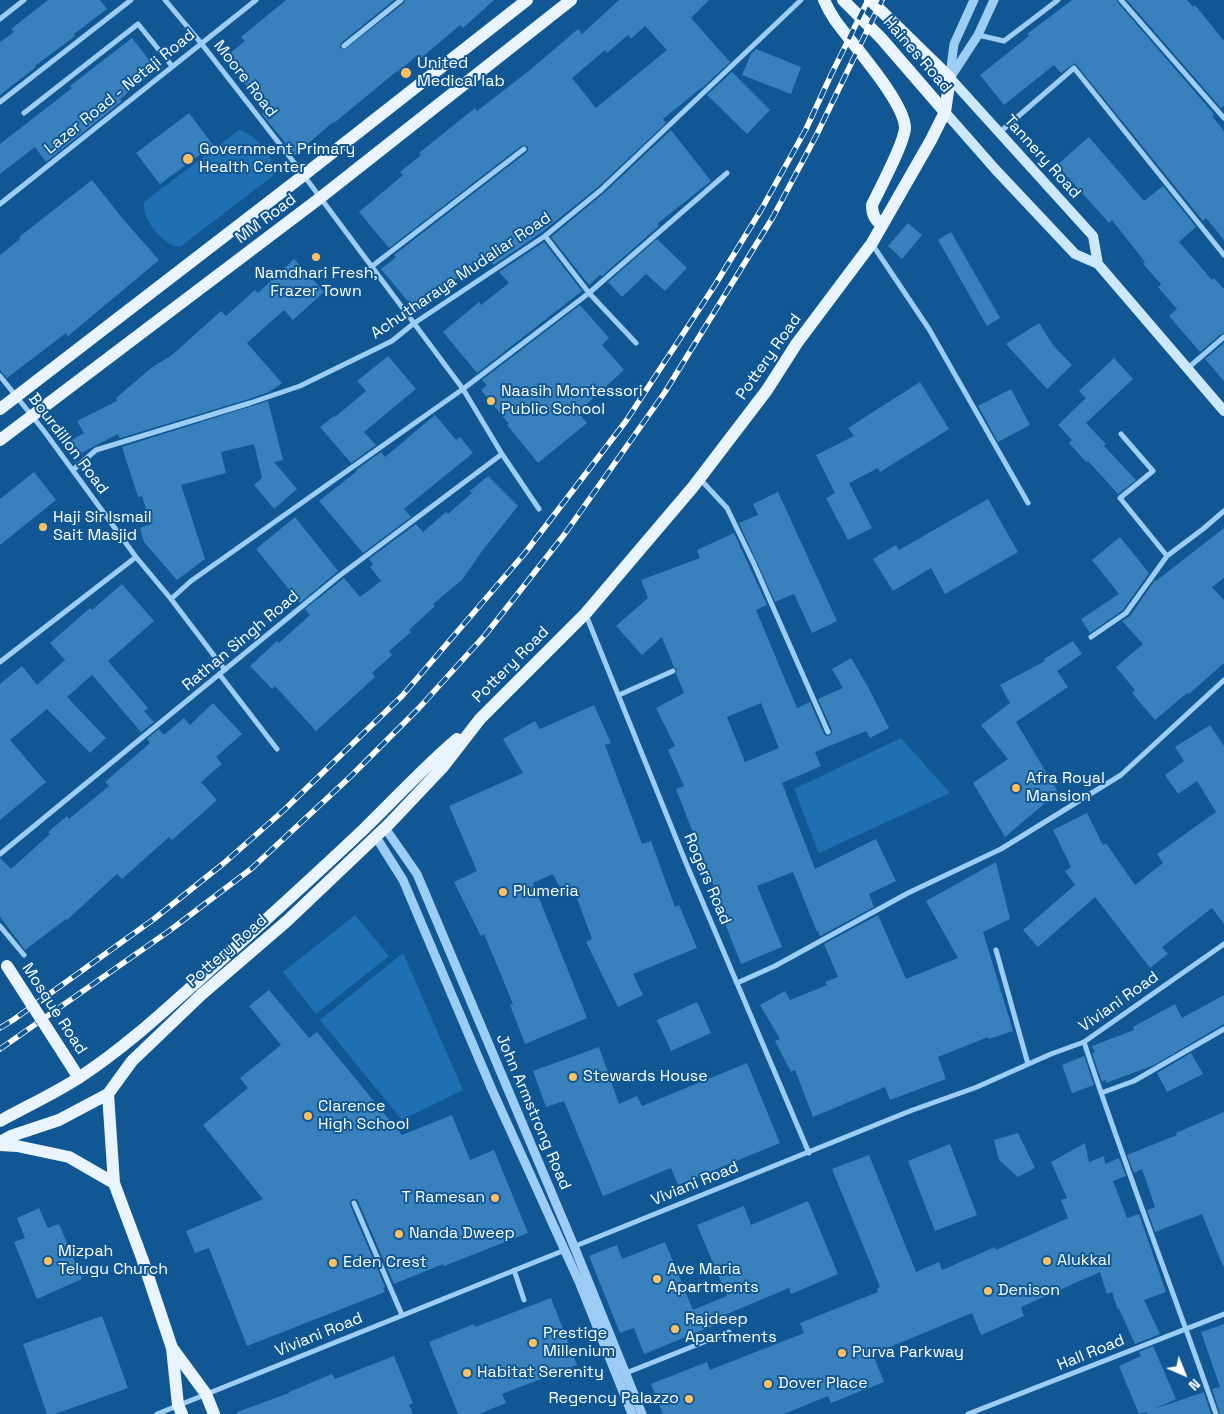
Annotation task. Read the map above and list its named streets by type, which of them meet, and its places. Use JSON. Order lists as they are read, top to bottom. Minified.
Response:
{"streets":{"main road":["Haines Road","Tannery Road","MM Road","Pottery Road","Mosque Road"],"street":["Moore Road","Lazer Road - Netaji Road","Achutharaya Mudaliar Road","Bourdillon Road","Rathan Singh Road","Rogers Road","Viviani Road","John Armstrong Road","Hall Road"]},"crossings":[["Haines Road","Tannery Road"],["Haines Road","Pottery Road"],["Moore Road","Lazer Road - Netaji Road"],["Moore Road","MM Road"],["Moore Road","Achutharaya Mudaliar Road"],["Moore Road","Rathan Singh Road"],["Tannery Road","Pottery Road"],["MM Road","Bourdillon Road"],["Achutharaya Mudaliar Road","Bourdillon Road"],["Pottery Road","Rogers Road"],["Pottery Road","John Armstrong Road"],["Bourdillon Road","Rathan Singh Road"],["Rogers Road","Viviani Road"],["Viviani Road","John Armstrong Road"]],"places":["United Medical lab","Government Primary Health Center","Namdhari Fresh, Frazer Town","Naasih Montessori Public School","Haji Sir Ismail Sait Masjid","Afra Royal Mansion","Plumeria","Stewards House","Clarence High School","T Ramesan","Nanda Dweep","Mizpah Telugu Church","Alukkal","Eden Crest","Ave Maria Apartments","Denison","Rajdeep Apartments","Prestige Millenium","Purva Parkway","Habitat Serenity","Dover Place","Regency Palazzo"],"north":"bottom right"}
